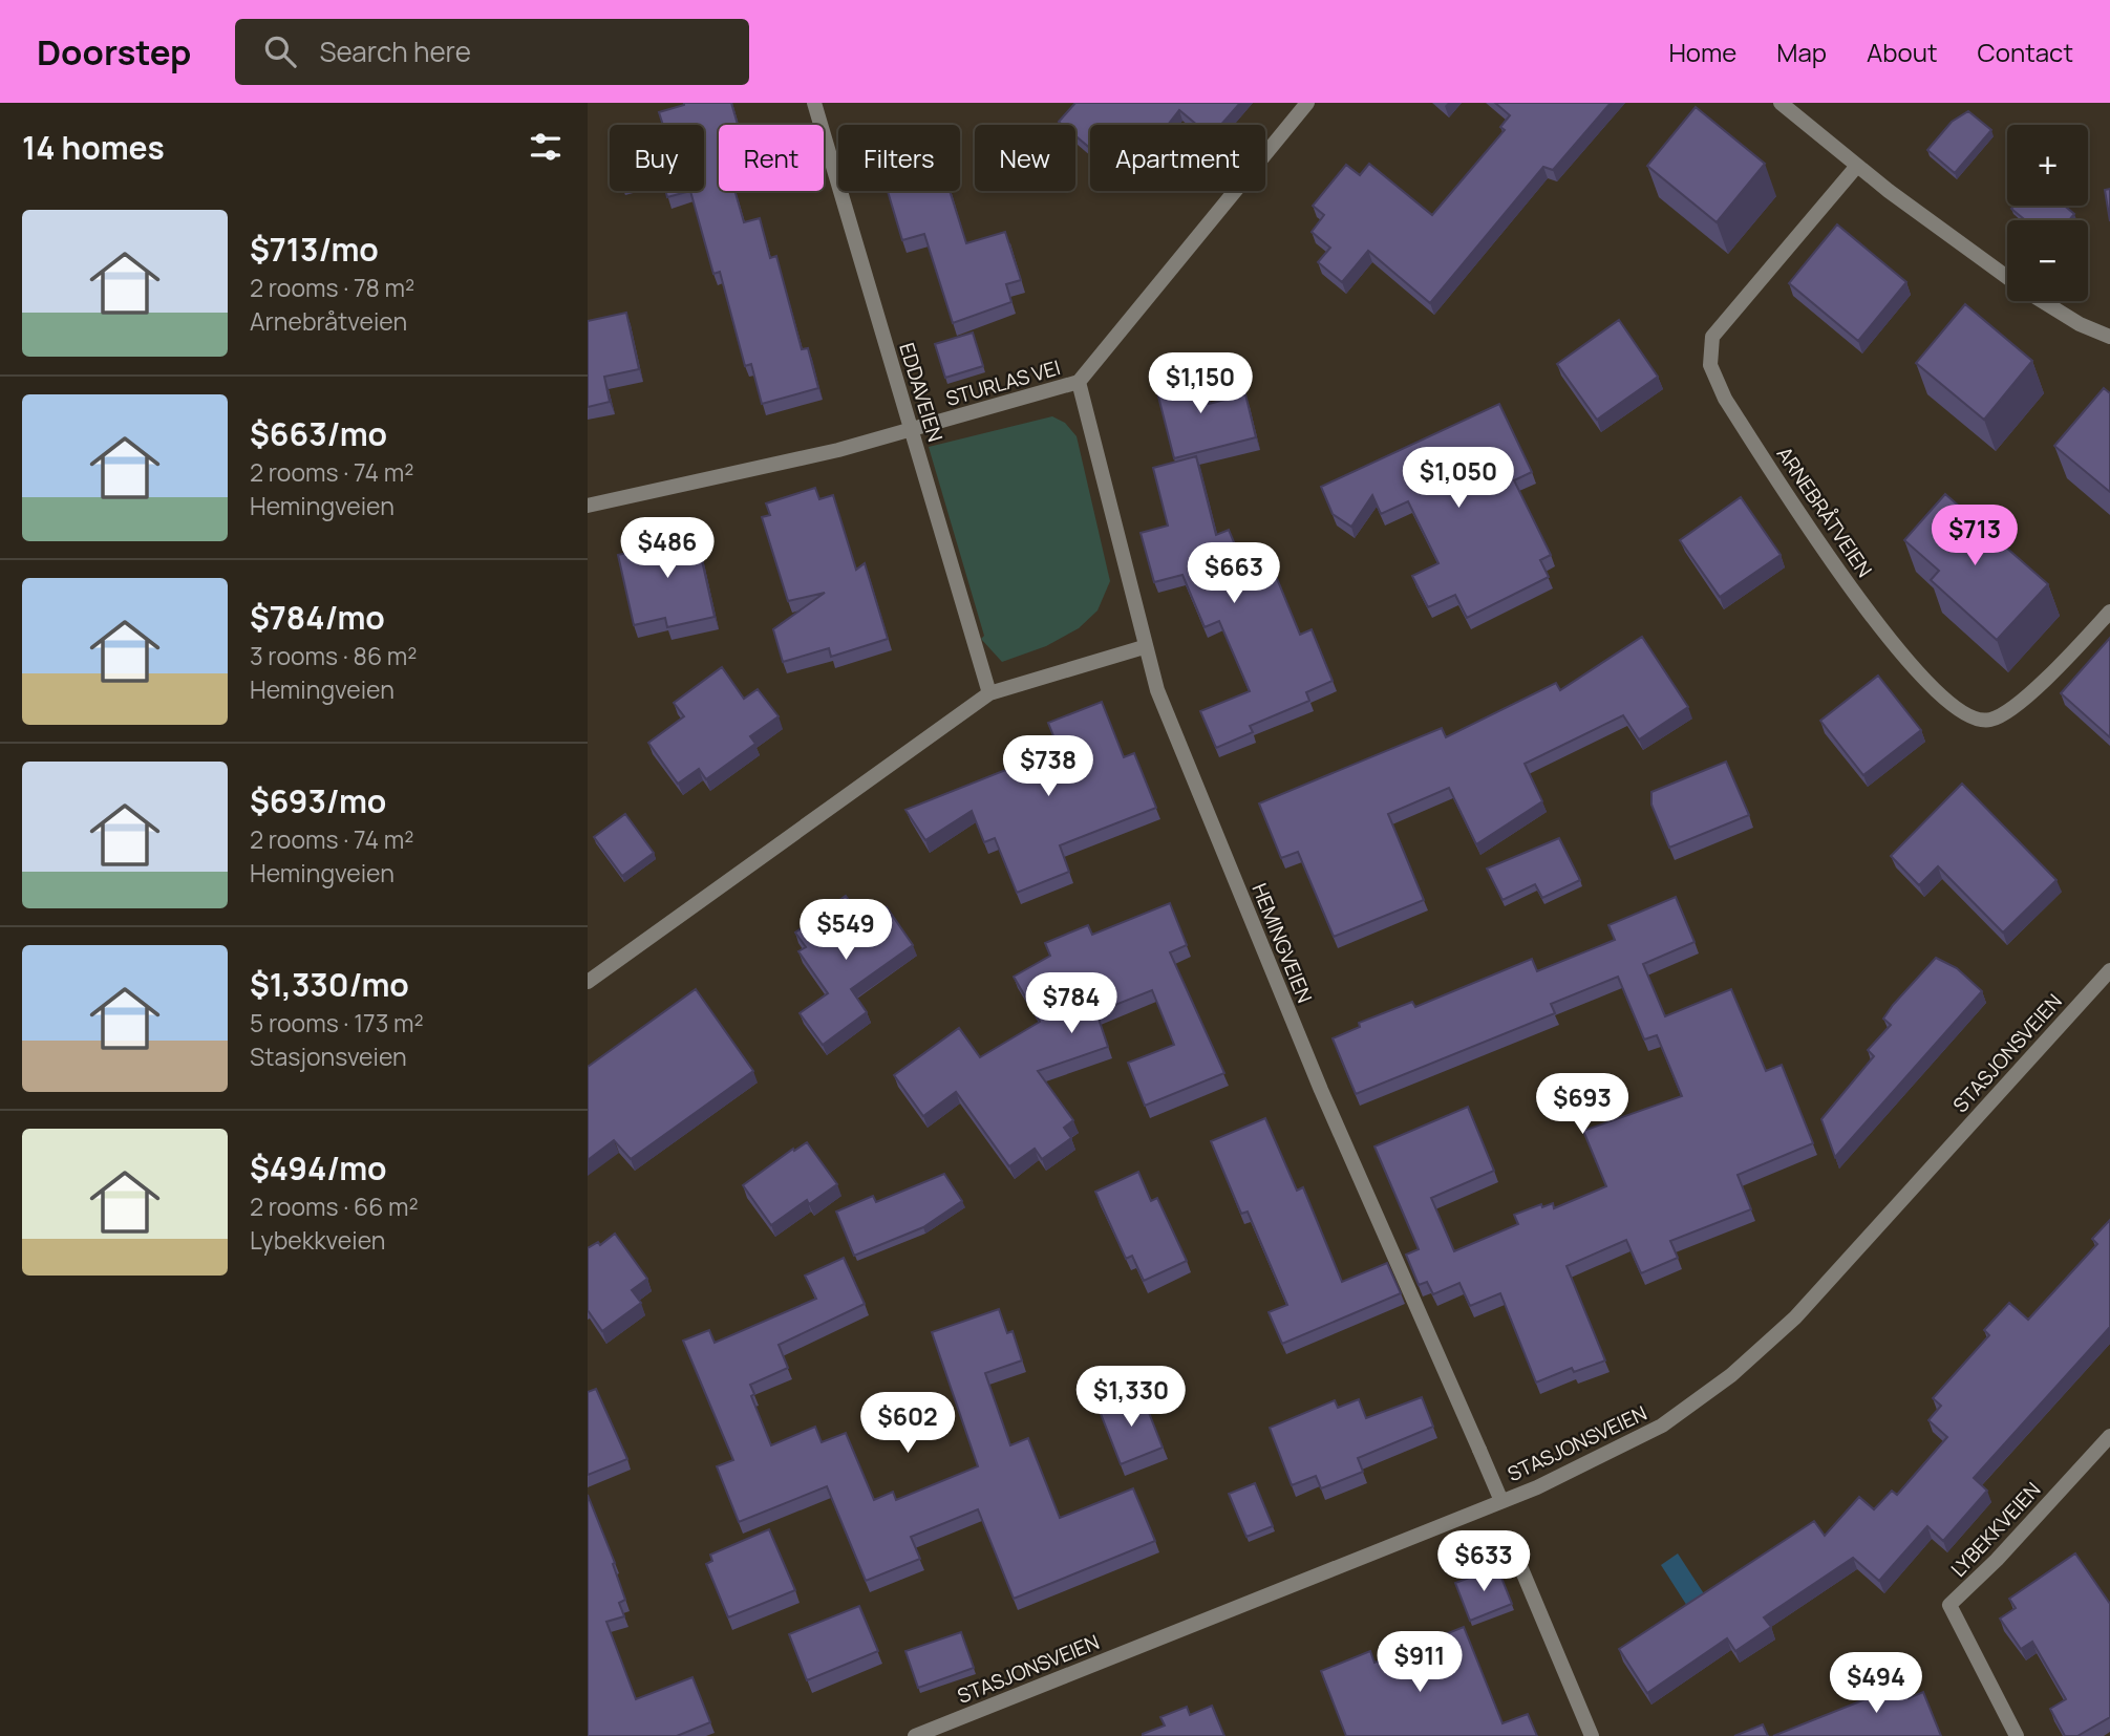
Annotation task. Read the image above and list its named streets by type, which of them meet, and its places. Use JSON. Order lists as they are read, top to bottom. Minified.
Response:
{"streets":{"street":["STURLAS VEI","EDDAVEIEN","ARNEBRÅTVEIEN","HEMINGVEIEN","STASJONSVEIEN","LYBEKKVEIEN"]},"crossings":[["STURLAS VEI","EDDAVEIEN"],["STURLAS VEI","HEMINGVEIEN"],["HEMINGVEIEN","STASJONSVEIEN"]],"page":{"header":"Doorstep","search":"Search here","nav":["Home","Map","About","Contact"],"heading":"14 homes","map_buttons":["+","−"],"chip":["Buy","Rent","Filters","New","Apartment"],"list":[{"name":"$713/mo","note":"2 rooms · 78 m² · Arnebråtveien"},{"name":"$663/mo","note":"2 rooms · 74 m² · Hemingveien"},{"name":"$784/mo","note":"3 rooms · 86 m² · Hemingveien"},{"name":"$693/mo","note":"2 rooms · 74 m² · Hemingveien"},{"name":"$1,330/mo","note":"5 rooms · 173 m² · Stasjonsveien"},{"name":"$494/mo","note":"2 rooms · 66 m² · Lybekkveien"}],"price":["$1,150","$1,050","$713","$486","$663","$738","$549","$784","$693","$1,330","$602","$633","$911","$494"]}}
